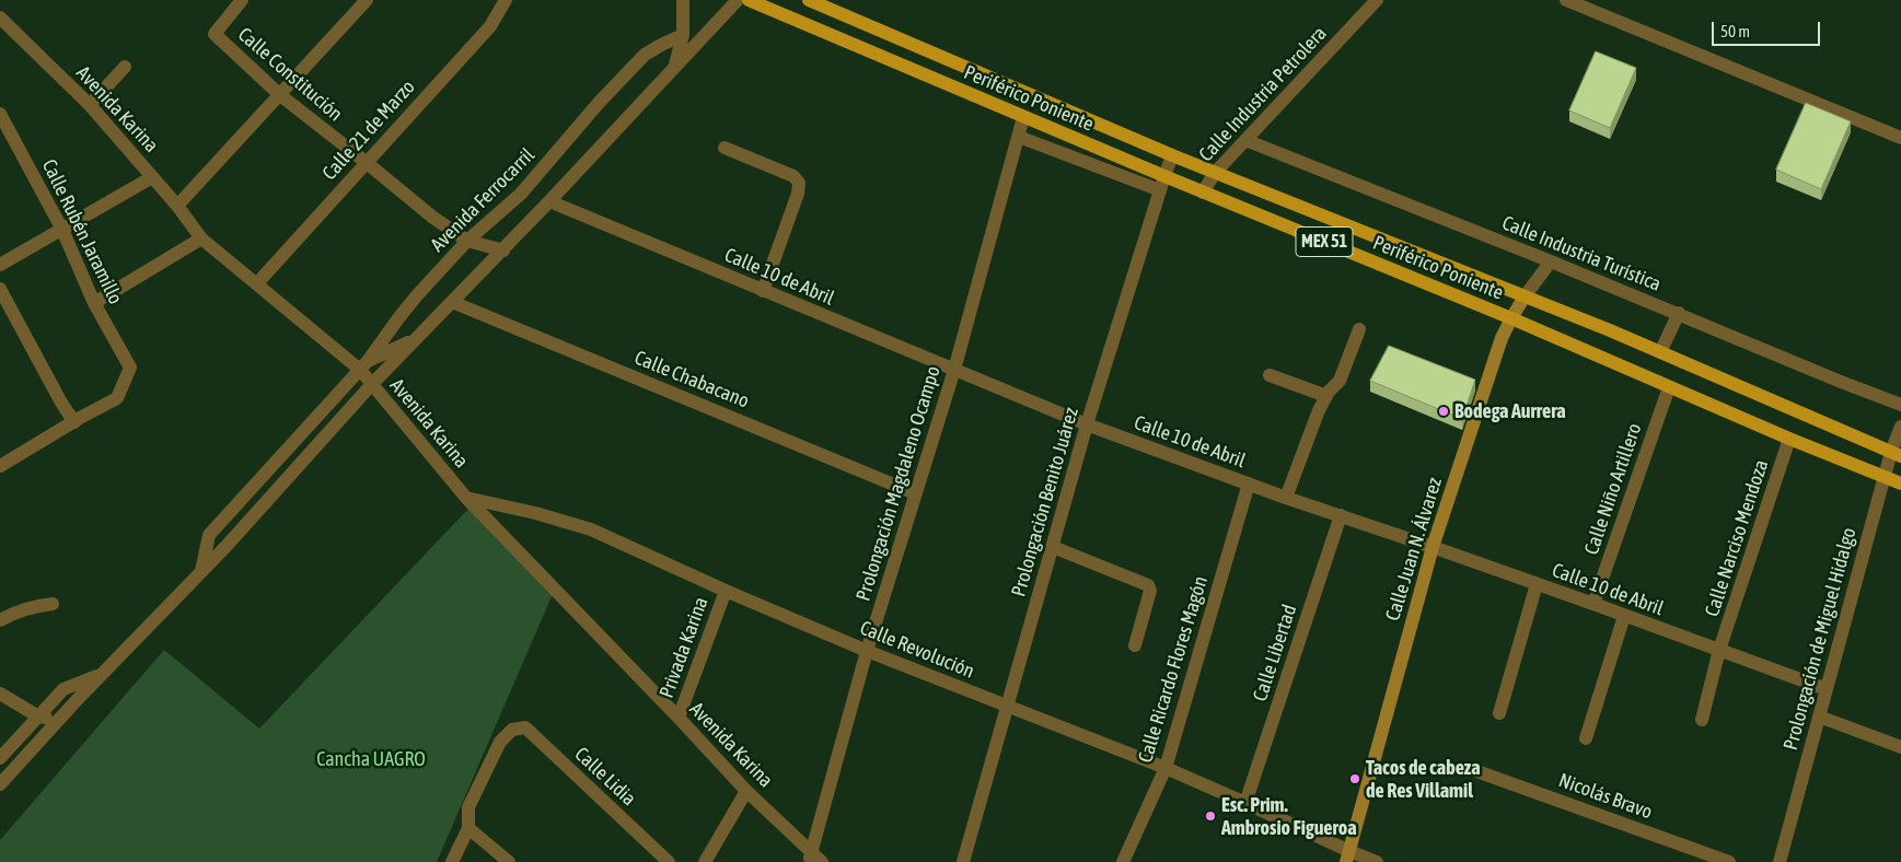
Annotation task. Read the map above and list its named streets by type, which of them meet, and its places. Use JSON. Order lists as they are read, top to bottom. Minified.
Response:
{"streets":{"main road":["Periférico Poniente","MEX 51","Calle Juan N. Álvarez"],"street":["Calle Constitución","Calle Industria Petrolera","Avenida Karina","Calle 21 de Marzo","Avenida Ferrocarril","Calle Rubén Jaramillo","Calle Industria Turística","Calle 10 de Abril","Calle Chabacano","Prolongación Magdaleno Ocampo","Calle Niño Artillero","Prolongación Benito Juárez","Calle Narciso Mendoza","Prolongación de Miguel Hidalgo","Privada Karina","Calle Revolución","Calle Libertad","Calle Ricardo Flores Magón","Calle Lidia","Nicolás Bravo"]},"crossings":[["Calle Constitución","Calle 21 de Marzo"],["Calle Constitución","Avenida Ferrocarril"],["Calle Industria Petrolera","Periférico Poniente"],["Calle Industria Petrolera","Calle Industria Turística"],["Periférico Poniente","Prolongación Magdaleno Ocampo"],["Periférico Poniente","Calle Niño Artillero"],["Periférico Poniente","Prolongación Benito Juárez"],["Periférico Poniente","Calle Narciso Mendoza"],["Periférico Poniente","Calle Juan N. Álvarez"],["Periférico Poniente","Prolongación de Miguel Hidalgo"],["Avenida Karina","Calle 21 de Marzo"],["Avenida Karina","Avenida Ferrocarril"],["Avenida Karina","Prolongación Magdaleno Ocampo"],["Avenida Karina","Privada Karina"],["Avenida Karina","Calle Revolución"],["Calle Industria Turística","Calle Juan N. Álvarez"],["Calle 10 de Abril","Prolongación Magdaleno Ocampo"],["Calle 10 de Abril","Calle Niño Artillero"],["Calle 10 de Abril","Prolongación Benito Juárez"],["Calle 10 de Abril","Calle Narciso Mendoza"],["Calle 10 de Abril","Calle Juan N. Álvarez"],["Calle 10 de Abril","Prolongación de Miguel Hidalgo"],["Calle 10 de Abril","Calle Libertad"],["Calle 10 de Abril","Calle Ricardo Flores Magón"],["Calle Chabacano","Prolongación Magdaleno Ocampo"],["Prolongación Magdaleno Ocampo","Calle Revolución"],["Prolongación Benito Juárez","Calle Revolución"],["Calle Juan N. Álvarez","Calle Revolución"],["Privada Karina","Calle Revolución"],["Calle Revolución","Calle Libertad"],["Calle Revolución","Calle Ricardo Flores Magón"]],"parks":["Cancha UAGRO"],"places":["Bodega Aurrera","Tacos de cabeza de Res Villamil","Esc. Prim. Ambrosio Figueroa"],"scale_bar":"50 m"}
